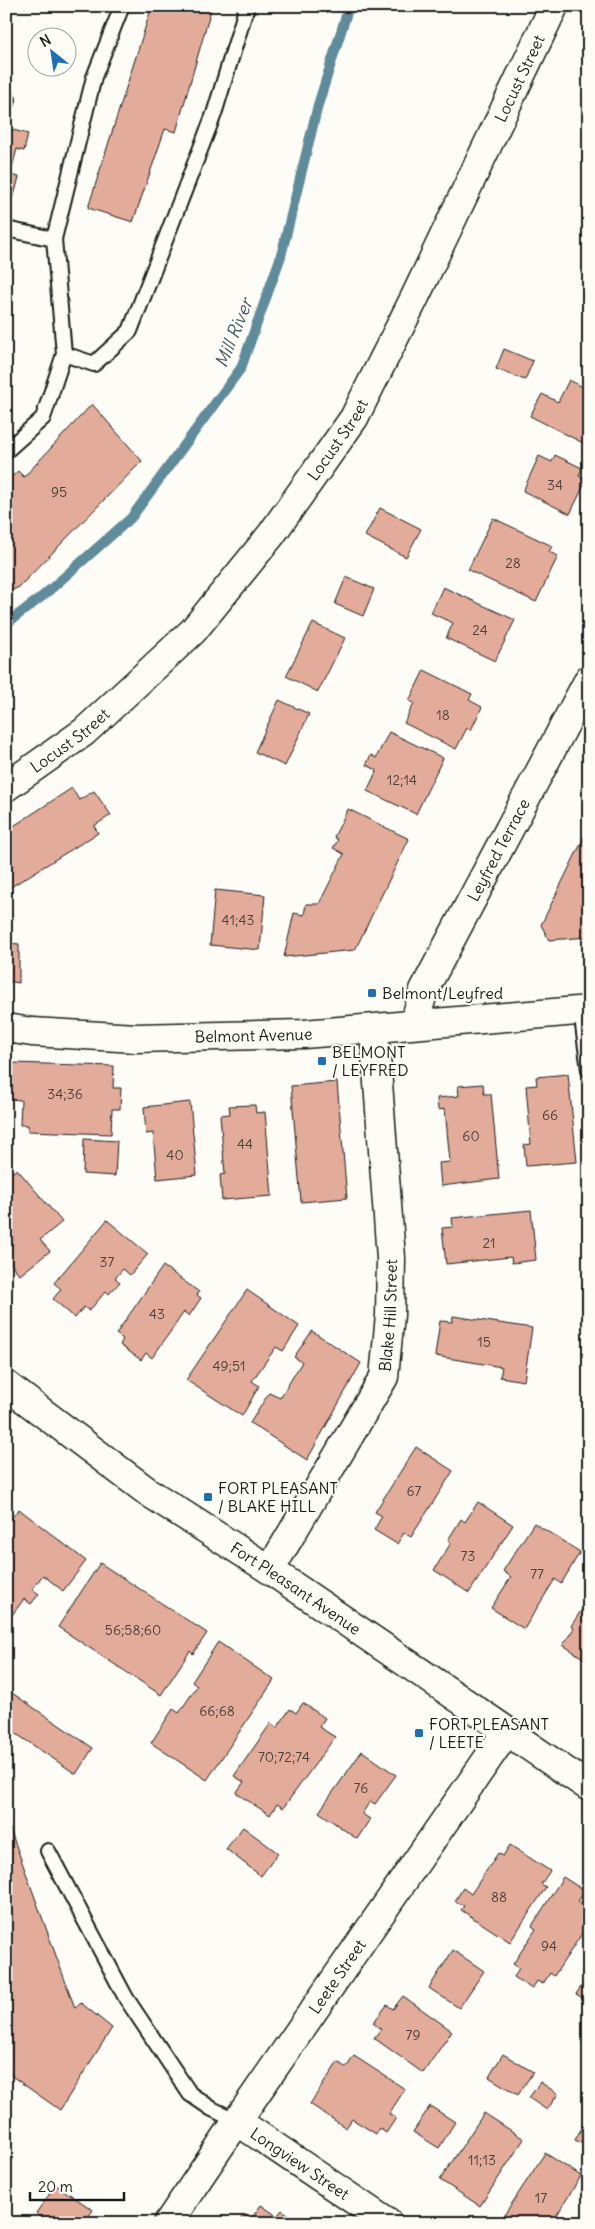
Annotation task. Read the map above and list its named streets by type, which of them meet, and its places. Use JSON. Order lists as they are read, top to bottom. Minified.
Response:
{"streets":{"street":["Locust Street","Leyfred Terrace","Belmont Avenue","Blake Hill Street","Fort Pleasant Avenue","Leete Street","Longview Street"]},"crossings":[["Leyfred Terrace","Belmont Avenue"],["Belmont Avenue","Blake Hill Street"],["Blake Hill Street","Fort Pleasant Avenue"],["Fort Pleasant Avenue","Leete Street"],["Leete Street","Longview Street"]],"water":["Mill River"],"places":{"transit":["Belmont/Leyfred","BELMONT / LEYFRED","FORT PLEASANT / BLAKE HILL","FORT PLEASANT / LEETE"]},"house_numbers":["34","95","28","24","18","12;14","41;43","34;36","66","60","44","40","21","37","43","15","49;51","67","73","77","56;58;60","66;68","70;72;74","76","88","94","79","11;13","17"],"scale_bar":"20 m","north":"top left"}
